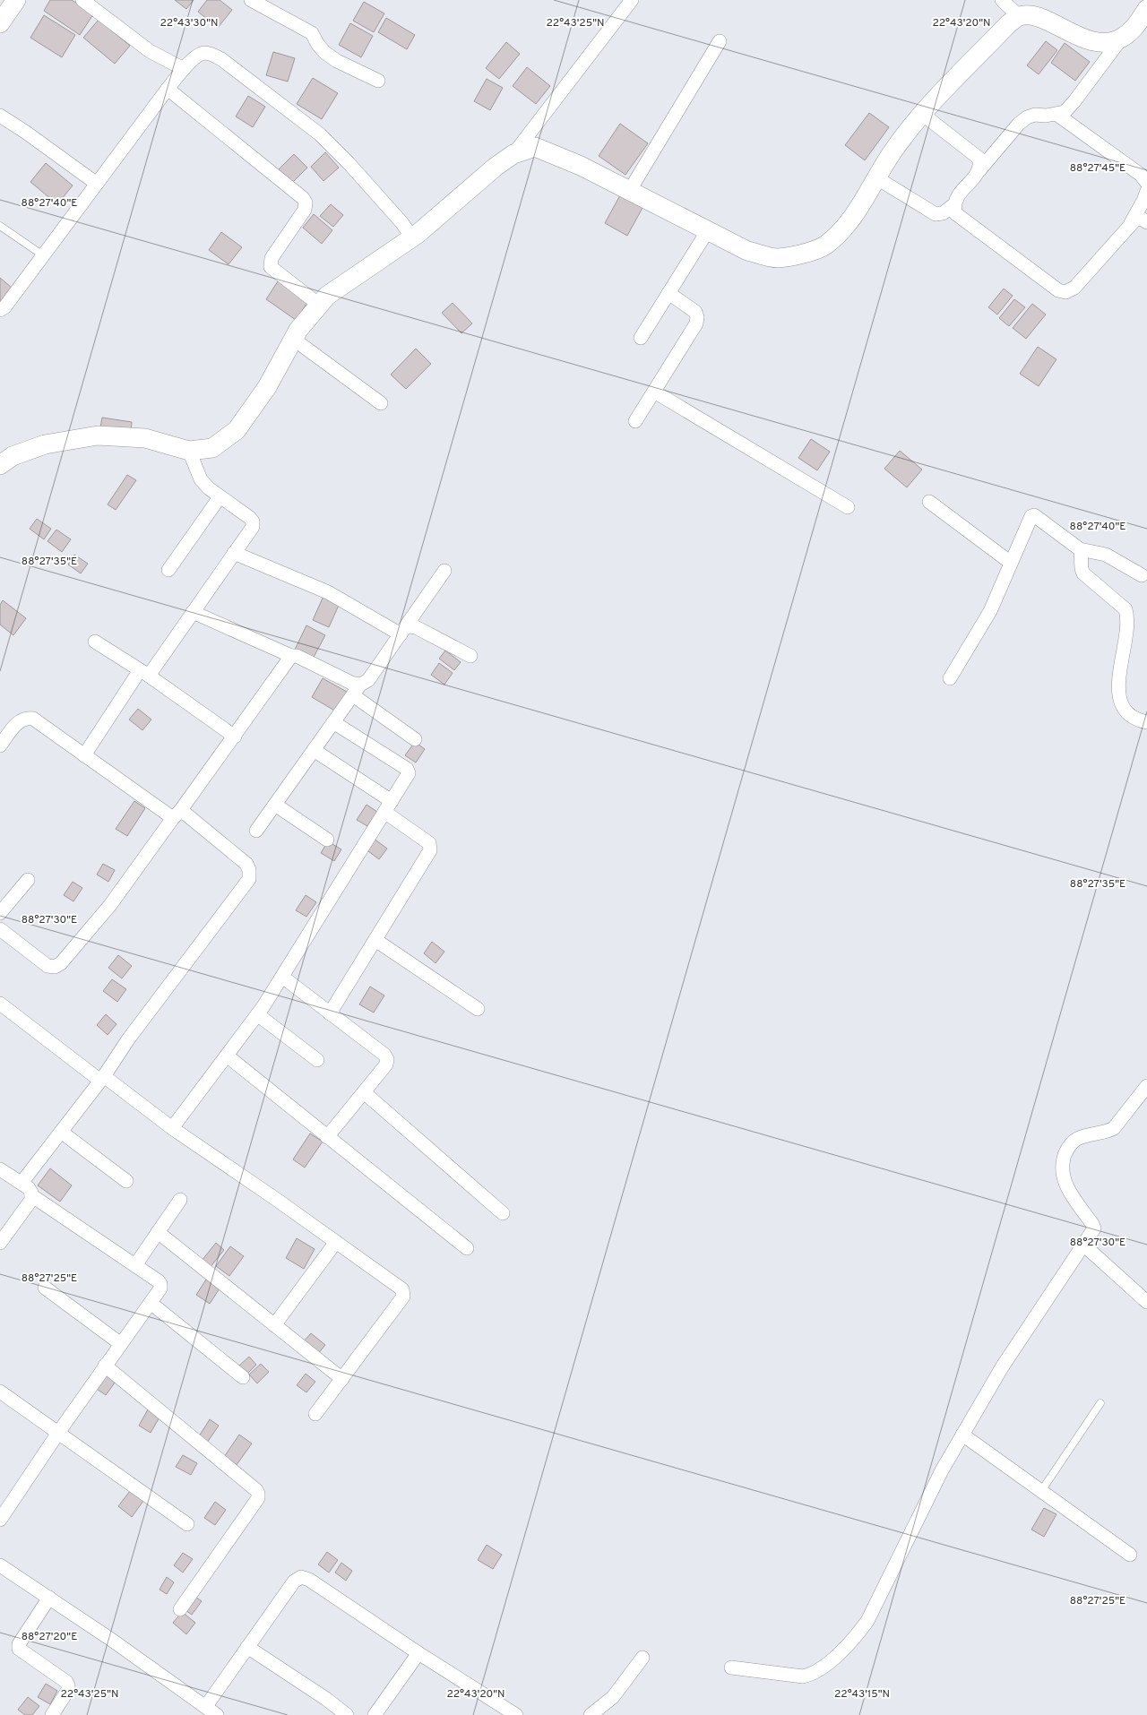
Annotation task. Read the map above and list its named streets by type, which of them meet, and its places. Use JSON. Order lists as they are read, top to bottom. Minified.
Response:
{"coordinates":["22°43'30\"N","22°43'25\"N","22°43'20\"N","88°27'45\"E","88°27'40\"E","88°27'35\"E","88°27'30\"E","88°27'25\"E","88°27'20\"E","22°43'15\"N"]}
